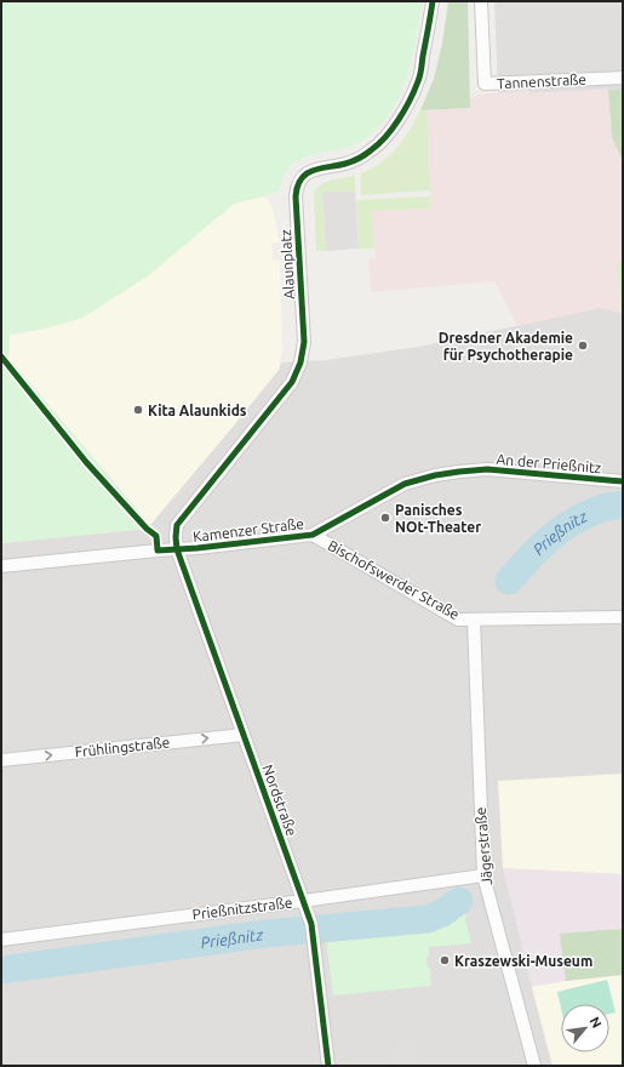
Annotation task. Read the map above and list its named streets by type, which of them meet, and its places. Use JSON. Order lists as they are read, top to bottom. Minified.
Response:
{"streets":{"street":["Tannenstraße","Alaunplatz","An der Prießnitz","Kamenzer Straße","Bischofswerder Straße","Frühlingstraße","Nordstraße","Jägerstraße","Prießnitzstraße"]},"crossings":[["Alaunplatz","Kamenzer Straße"],["Alaunplatz","Nordstraße"],["An der Prießnitz","Kamenzer Straße"],["An der Prießnitz","Bischofswerder Straße"],["Kamenzer Straße","Bischofswerder Straße"],["Kamenzer Straße","Nordstraße"],["Bischofswerder Straße","Jägerstraße"],["Frühlingstraße","Nordstraße"],["Nordstraße","Prießnitzstraße"],["Jägerstraße","Prießnitzstraße"]],"one_way":["Frühlingstraße"],"water":["Prießnitz"],"places":["Dresdner Akademie für Psychotherapie","Kita Alaunkids","Panisches NOt-Theater","Kraszewski-Museum"],"north":"top right"}
